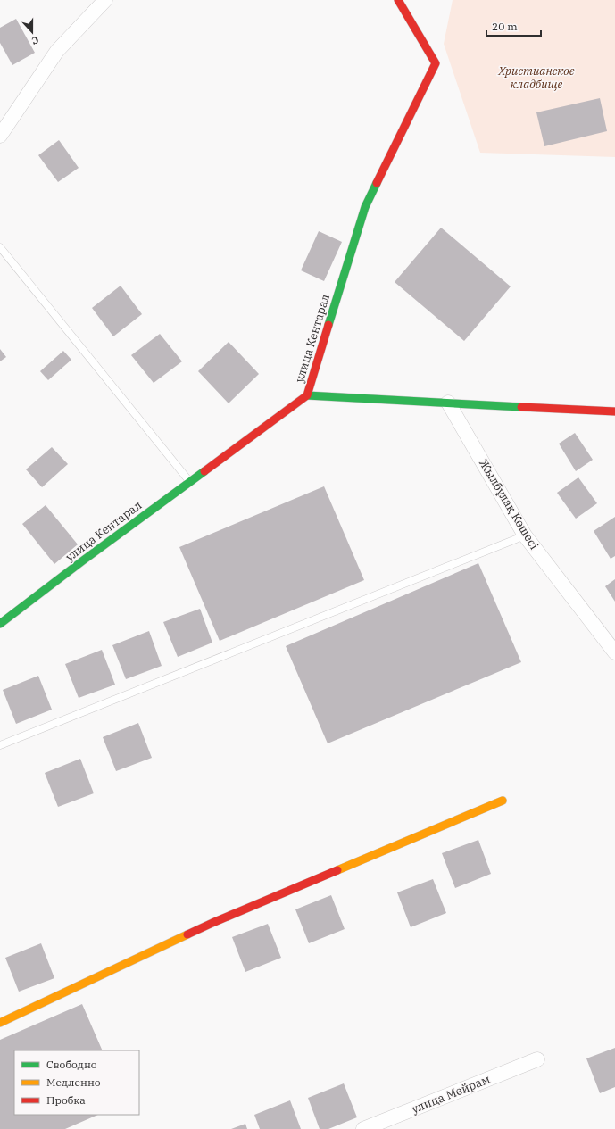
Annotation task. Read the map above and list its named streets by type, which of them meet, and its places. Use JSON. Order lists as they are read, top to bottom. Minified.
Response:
{"streets":{"street":["улица Кентарал","Жылбұлақ Көшесі","улица Мейрам"]},"parks":["Христианское кладбище"],"legend":["Свободно","Медленно","Пробка"],"scale_bar":"20 m","north":"bottom"}
